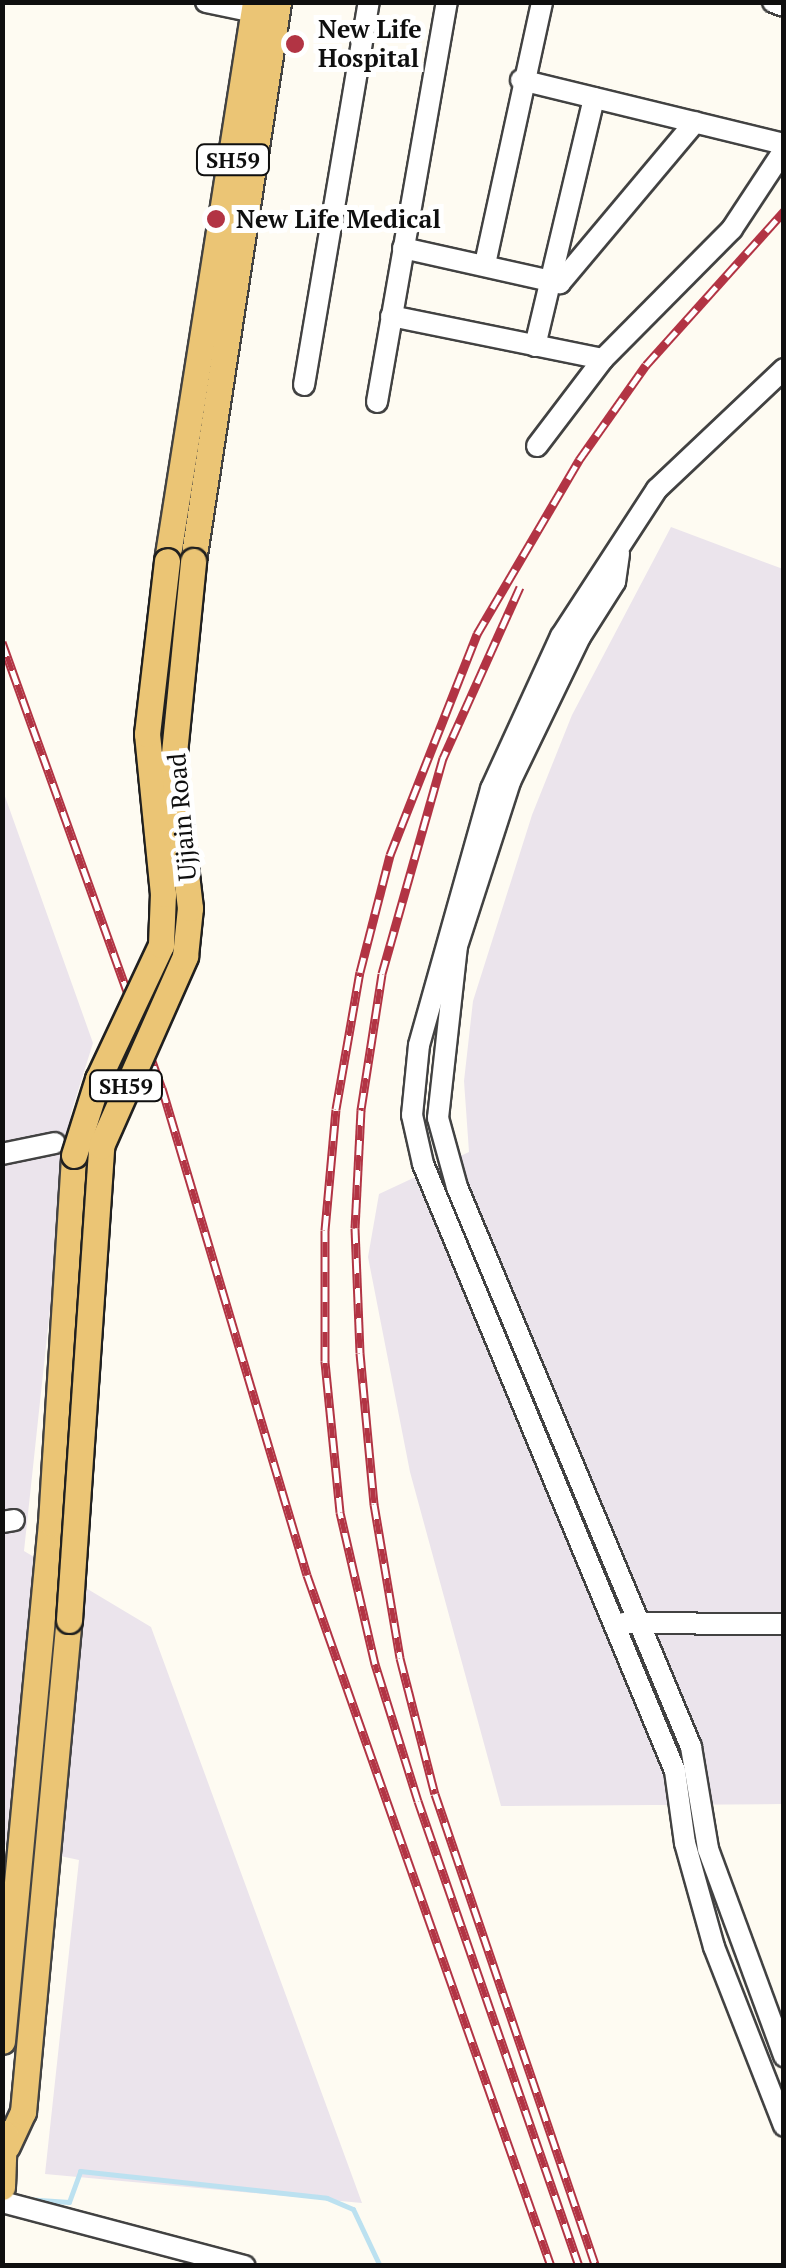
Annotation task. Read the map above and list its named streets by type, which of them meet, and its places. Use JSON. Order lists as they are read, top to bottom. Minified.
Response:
{"streets":{"main road":["SH59","Ujjain Road"]},"crossings":[["SH59","Ujjain Road"]],"places":["New Life Hospital","New Life Medical"]}
